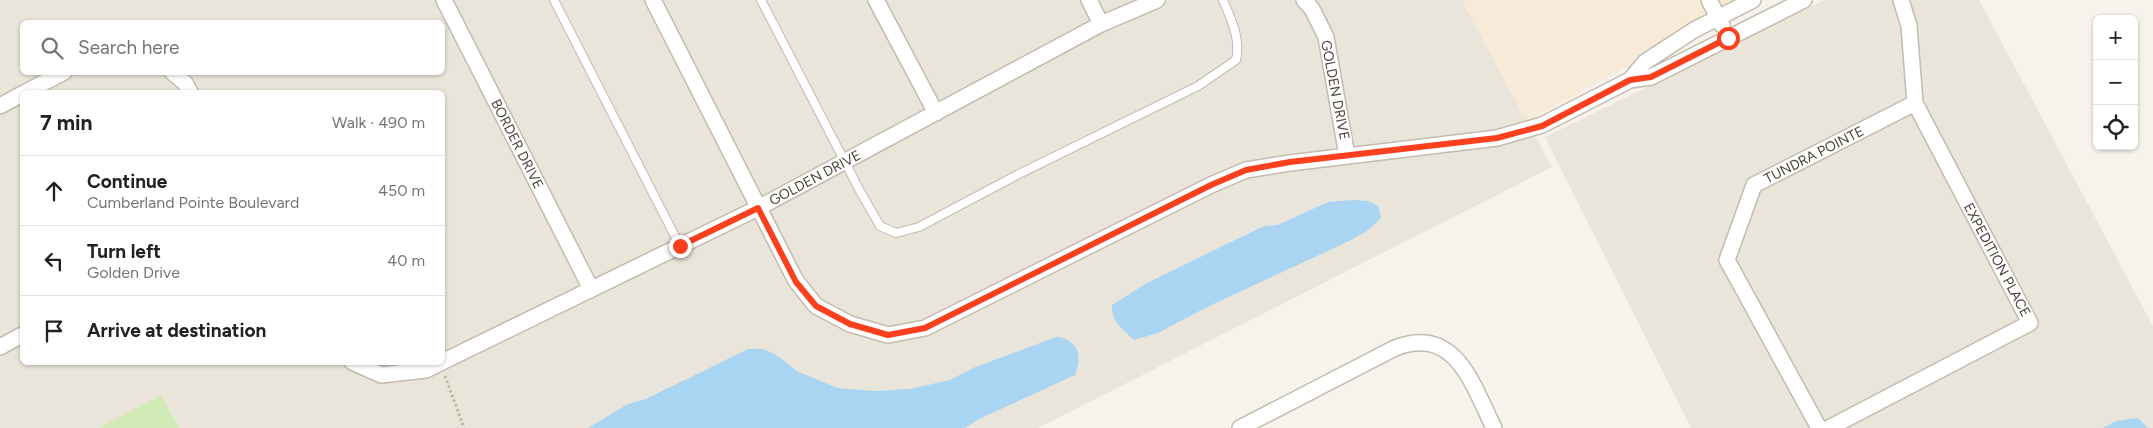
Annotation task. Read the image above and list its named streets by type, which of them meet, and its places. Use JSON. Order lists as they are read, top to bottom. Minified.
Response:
{"streets":{"street":["GOLDEN DRIVE","BORDER DRIVE","TUNDRA POINTE","EXPEDITION PLACE"]},"crossings":[["GOLDEN DRIVE","BORDER DRIVE"],["TUNDRA POINTE","EXPEDITION PLACE"]],"page":{"map_buttons":["+","−"],"search":"Search here","heading":["7 min","Walk · 490 m"],"list":[["Continue","Cumberland Pointe Boulevard","450 m"],["Turn left","Golden Drive","40 m"],"Arrive at destination"]}}
